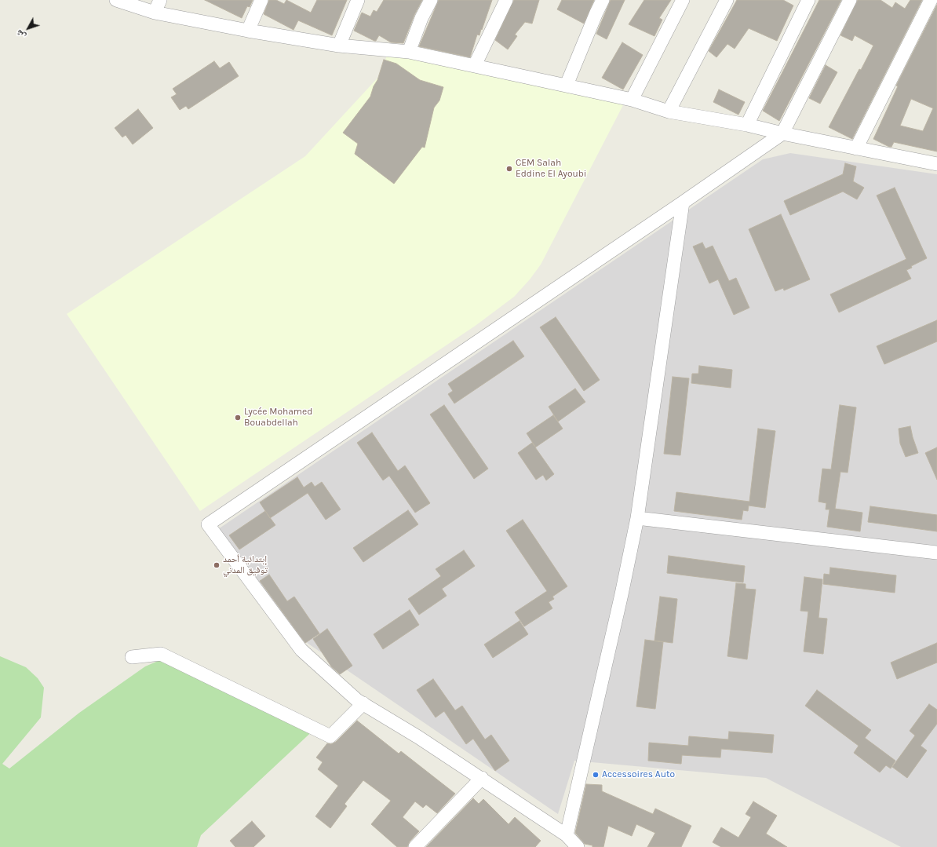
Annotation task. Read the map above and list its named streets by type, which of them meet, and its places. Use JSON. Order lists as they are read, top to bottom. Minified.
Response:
{"places":["CEM Salah Eddine El Ayoubi","Lycée Mohamed Bouabdellah","إبتدائية أحمد توفيق المدني","Accessoires Auto"],"north":"bottom left"}
